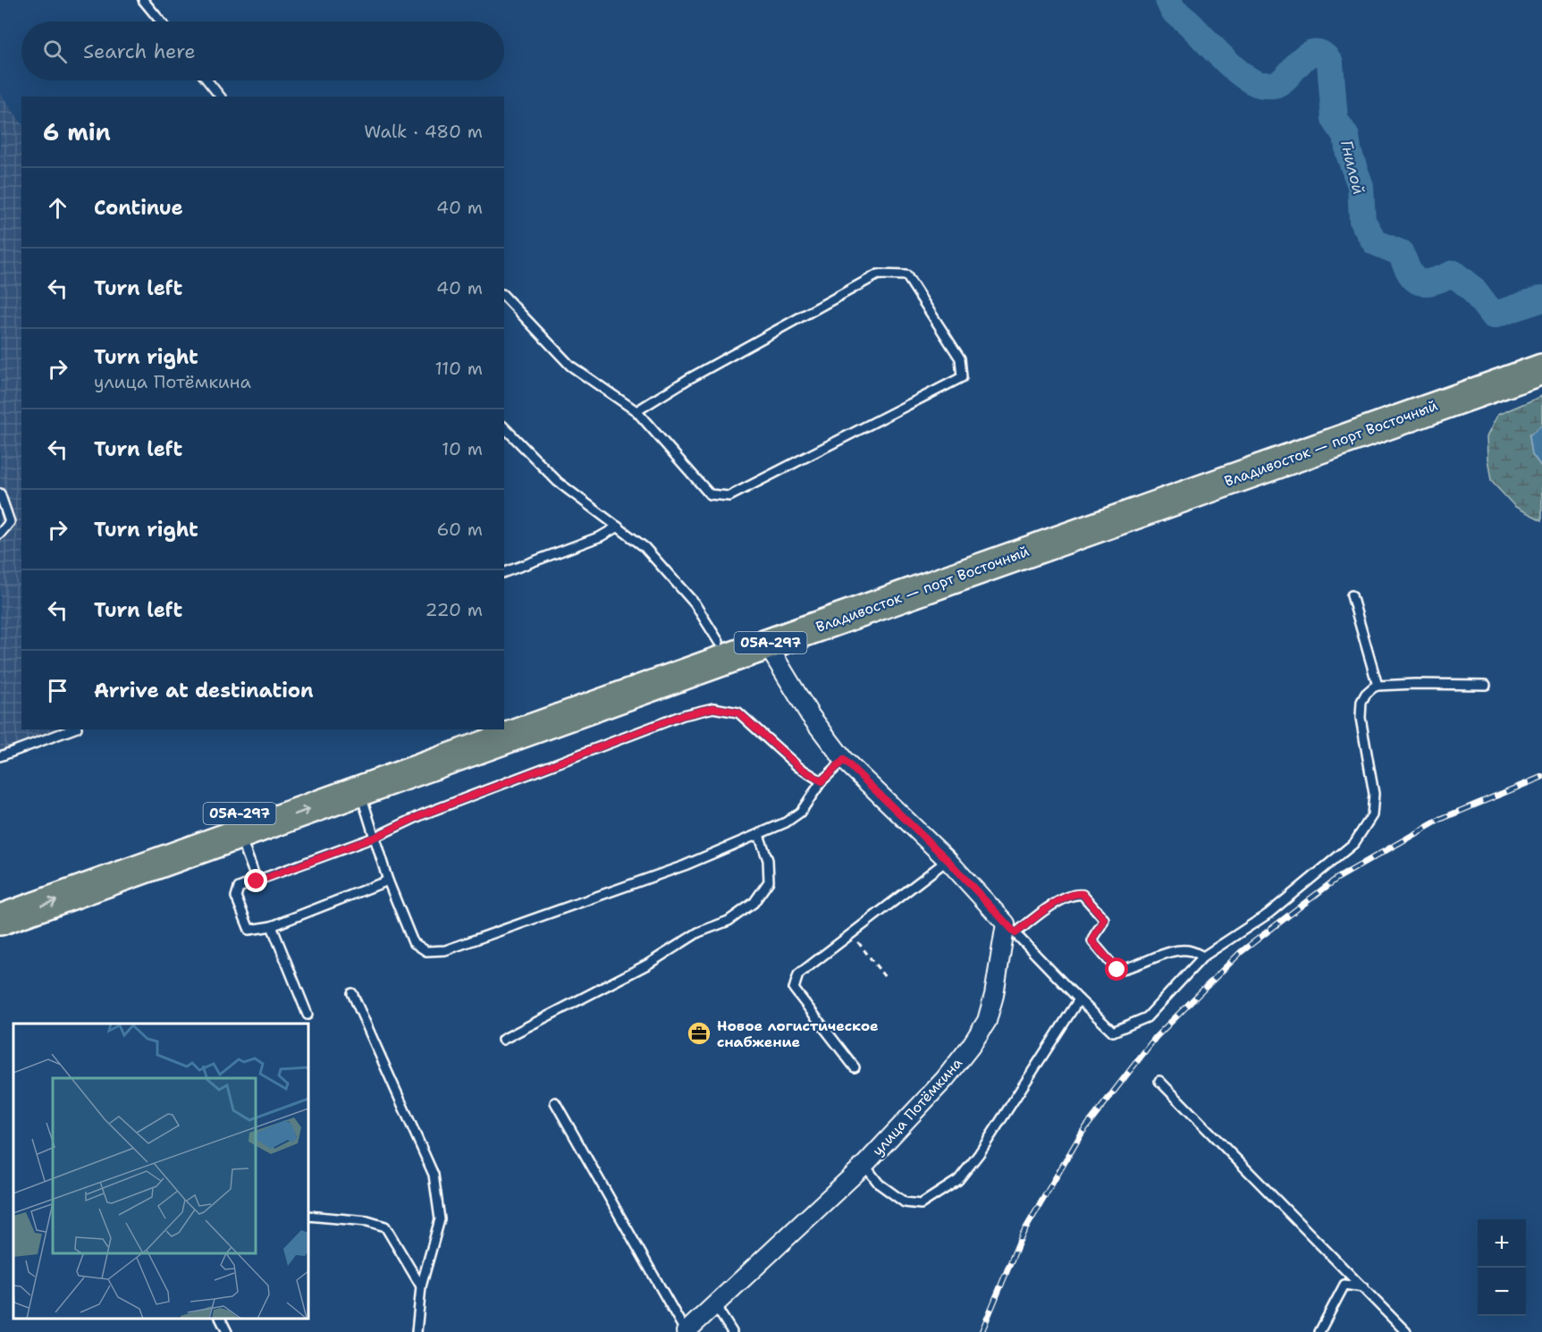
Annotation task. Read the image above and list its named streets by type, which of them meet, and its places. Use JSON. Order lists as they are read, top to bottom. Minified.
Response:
{"streets":{"highway":["Владивосток — порт Восточный","05А-297"],"street":["улица Потёмкина"]},"water":["Гнилой"],"places":{"office":["Новое логистическое снабжение"]},"page":{"search":"Search here","heading":["6 min","Walk · 480 m"],"list":[["Continue","40 m"],["Turn left","40 m"],["Turn right","улица Потёмкина","110 m"],["Turn left","10 m"],["Turn right","60 m"],["Turn left","220 m"],"Arrive at destination"],"map_buttons":["+","−"]}}
